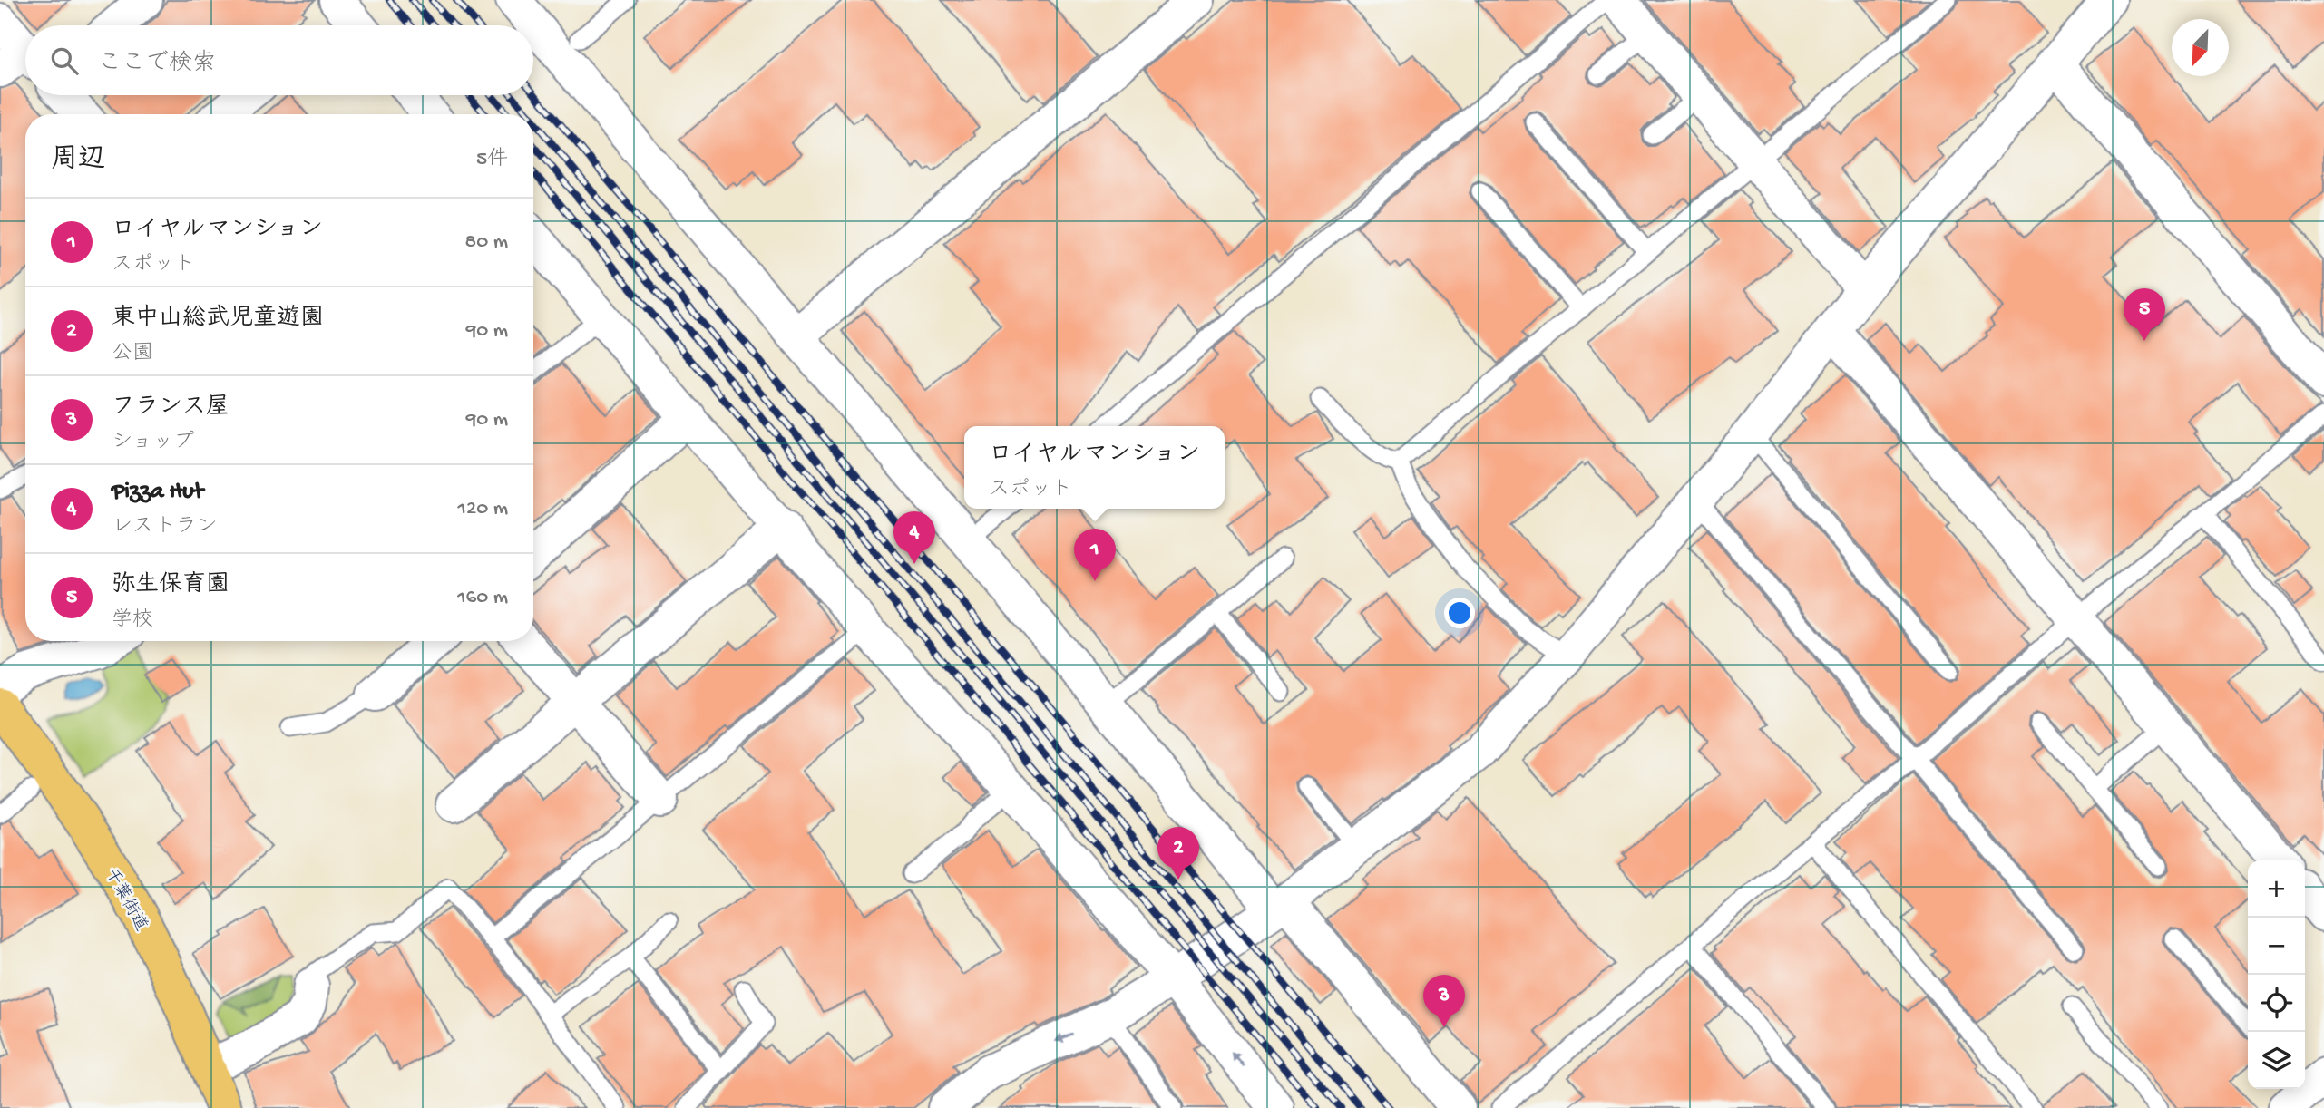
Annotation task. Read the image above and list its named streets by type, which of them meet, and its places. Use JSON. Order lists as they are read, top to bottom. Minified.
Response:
{"streets":{"highway":["千葉街道"]},"north":"bottom left","page":{"search":"ここで検索","heading":["周辺","5件"],"list":[{"mark":"1","name":"ロイヤルマンション","note":"スポット","value":"80 m"},{"mark":"2","name":"東中山総武児童遊園","note":"公園","value":"90 m"},{"mark":"3","name":"フランス屋","note":"ショップ","value":"90 m"},{"mark":"4","name":"Pizza Hut","note":"レストラン","value":"120 m"},{"mark":"5","name":"弥生保育園","note":"学校","value":"160 m"}],"pins":["5","4","1","2","3"],"popup":["ロイヤルマンション","スポット"],"map_buttons":["+","−"]}}
